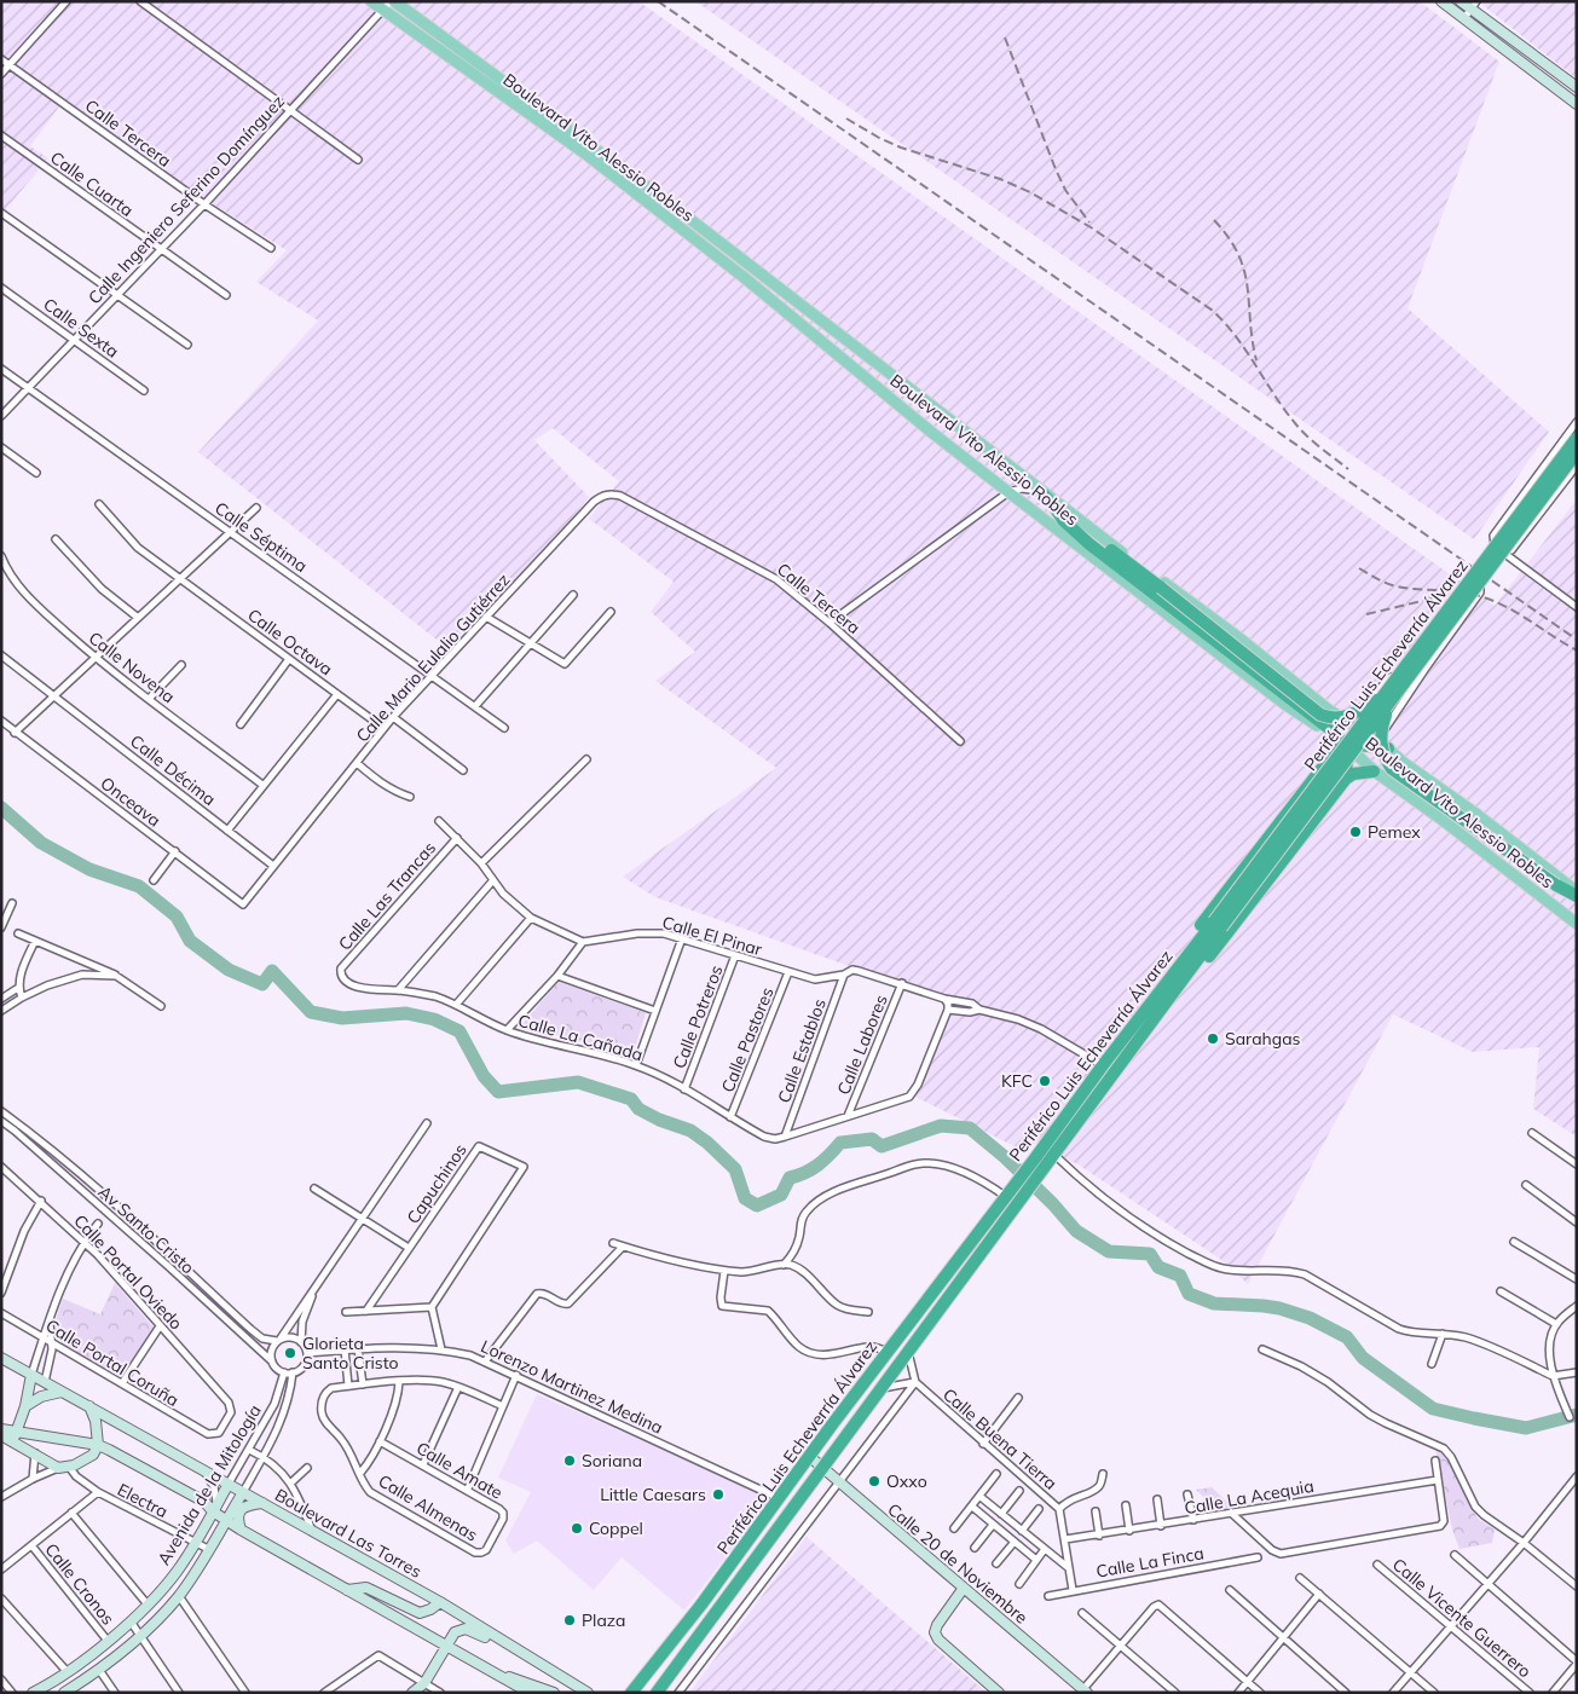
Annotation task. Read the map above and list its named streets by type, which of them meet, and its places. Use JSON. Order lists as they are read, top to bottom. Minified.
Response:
{"streets":{"highway":["Periférico Luis Echeverría Álvarez"],"main road":["Boulevard Vito Alessio Robles","Avenida de la Mitología","Boulevard Las Torres","Calle 20 de Noviembre"],"street":["Calle Tercera","Calle Cuarta","Calle Ingeniero Seferino Domínguez","Calle Sexta","Calle Séptima","Calle Octava","Calle Mario Eulalio Gutiérrez","Calle Novena","Calle Décima","Onceava","Calle Las Trancas","Calle El Pinar","Calle Potreros","Calle La Cañada","Calle Pastores","Calle Labores","Calle Establos","Capuchinos","Av Santo Cristo","Calle Portal Oviedo","Calle Portal Coruña","Lorenzo Martinez Medina","Calle Buena Tierra","Calle Amate","Calle La Acequia","Electra","Calle Almenas","Calle La Finca","Calle Cronos","Calle Vicente Guerrero"]},"crossings":[["Calle Tercera","Calle Ingeniero Seferino Domínguez"],["Calle Tercera","Calle Mario Eulalio Gutiérrez"],["Boulevard Vito Alessio Robles","Calle Ingeniero Seferino Domínguez"],["Boulevard Vito Alessio Robles","Periférico Luis Echeverría Álvarez"],["Calle Cuarta","Calle Ingeniero Seferino Domínguez"],["Calle Ingeniero Seferino Domínguez","Calle Sexta"],["Calle Ingeniero Seferino Domínguez","Calle Séptima"],["Calle Séptima","Calle Mario Eulalio Gutiérrez"],["Calle Octava","Calle Mario Eulalio Gutiérrez"],["Calle Mario Eulalio Gutiérrez","Calle Décima"],["Calle Mario Eulalio Gutiérrez","Onceava"],["Periférico Luis Echeverría Álvarez","Calle El Pinar"],["Periférico Luis Echeverría Álvarez","Lorenzo Martinez Medina"],["Periférico Luis Echeverría Álvarez","Calle 20 de Noviembre"],["Calle Las Trancas","Calle La Cañada"],["Calle El Pinar","Calle Potreros"],["Calle El Pinar","Calle La Cañada"],["Calle El Pinar","Calle Pastores"],["Calle El Pinar","Calle Labores"],["Calle El Pinar","Calle Establos"],["Calle Potreros","Calle La Cañada"],["Calle La Cañada","Calle Pastores"],["Calle La Cañada","Calle Labores"],["Calle La Cañada","Calle Establos"],["Av Santo Cristo","Lorenzo Martinez Medina"],["Av Santo Cristo","Avenida de la Mitología"],["Calle Portal Oviedo","Calle Portal Coruña"],["Lorenzo Martinez Medina","Avenida de la Mitología"],["Calle Buena Tierra","Calle La Acequia"],["Calle Buena Tierra","Calle La Finca"],["Calle Amate","Calle Almenas"],["Avenida de la Mitología","Electra"],["Avenida de la Mitología","Boulevard Las Torres"],["Avenida de la Mitología","Calle Cronos"]],"places":["Pemex","Sarahgas","KFC","Glorieta Santo Cristo","Soriana","Oxxo","Little Caesars","Coppel","Plaza"]}
